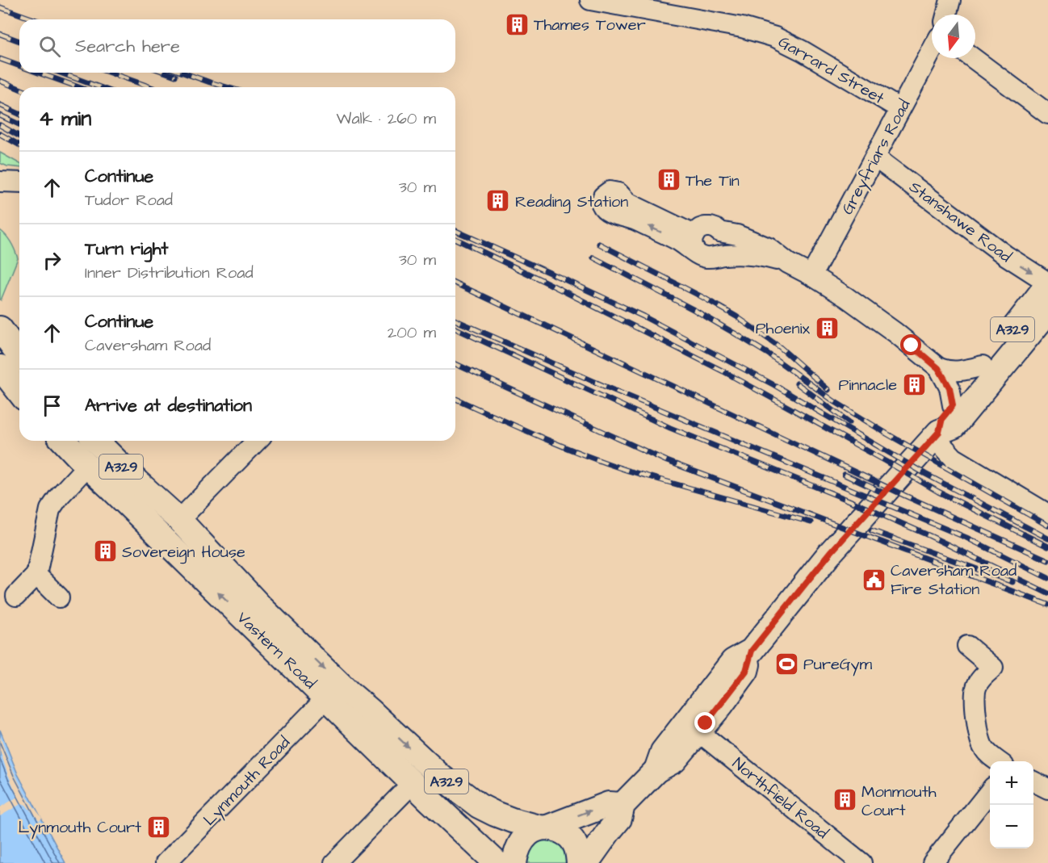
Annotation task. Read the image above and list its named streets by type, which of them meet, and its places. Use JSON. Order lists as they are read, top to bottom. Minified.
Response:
{"streets":{"main road":["A329","Vastern Road"],"street":["Garrard Street","Greyfriars Road","Stanshawe Road","Lynmouth Road","Northfield Road"]},"crossings":[["Garrard Street","Greyfriars Road"],["Greyfriars Road","Stanshawe Road"],["Stanshawe Road","A329"],["A329","Northfield Road"],["Vastern Road","Lynmouth Road"]],"places":{"building":["Thames Tower","The Tin","Reading Station","Phoenix","Pinnacle","Sovereign House","Monmouth Court","Lynmouth Court"],"public building":["Caversham Road Fire Station"],"sports":["PureGym"]},"north":"bottom","page":{"search":"Search here","heading":["4 min","Walk · 260 m"],"list":[["Continue","Tudor Road","30 m"],["Turn right","Inner Distribution Road","30 m"],["Continue","Caversham Road","200 m"],"Arrive at destination"],"map_buttons":["+","−"]}}
